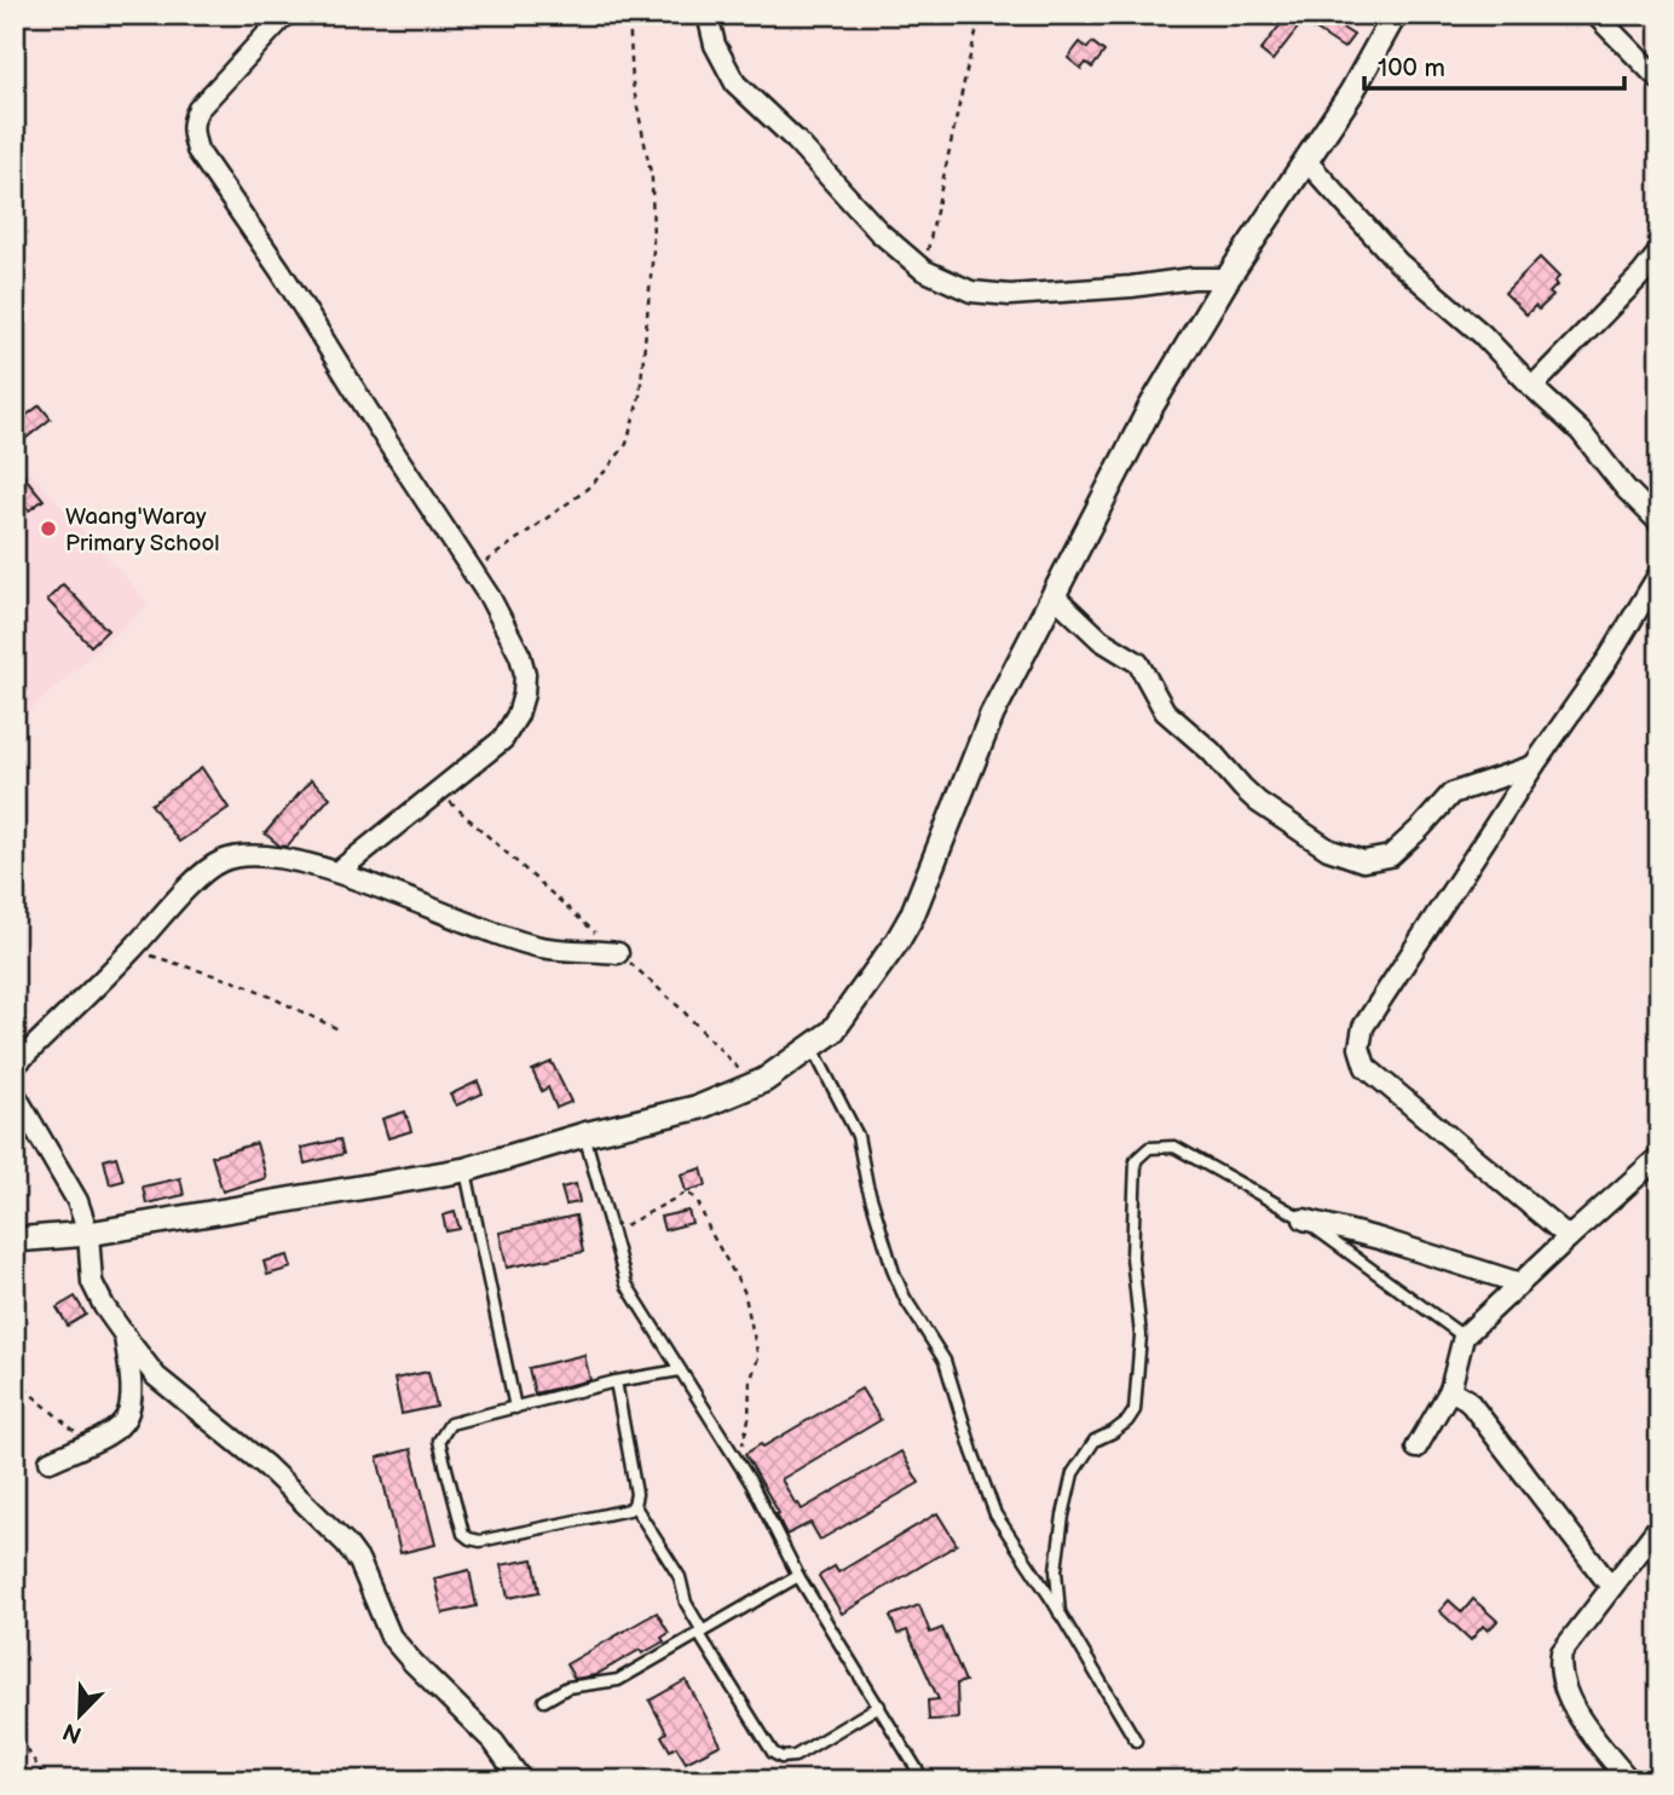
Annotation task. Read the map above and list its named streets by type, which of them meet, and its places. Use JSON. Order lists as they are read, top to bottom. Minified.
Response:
{"places":["Waang'Waray Primary School"],"scale_bar":"100 m","north":"bottom left"}
